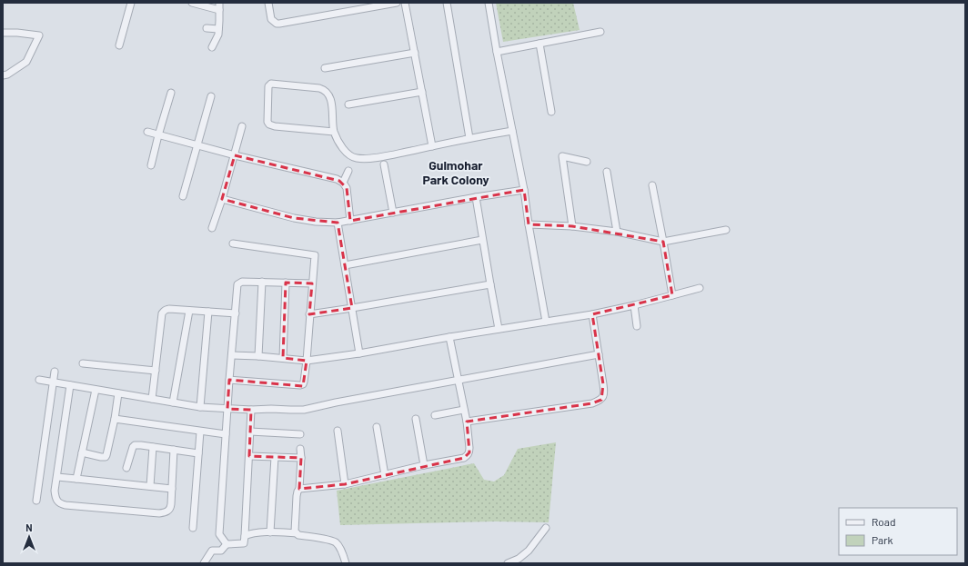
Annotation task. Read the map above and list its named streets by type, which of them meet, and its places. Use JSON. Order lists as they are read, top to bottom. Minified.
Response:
{"districts":["Gulmohar Park Colony"],"legend":["Road","Park"],"north":"top"}
